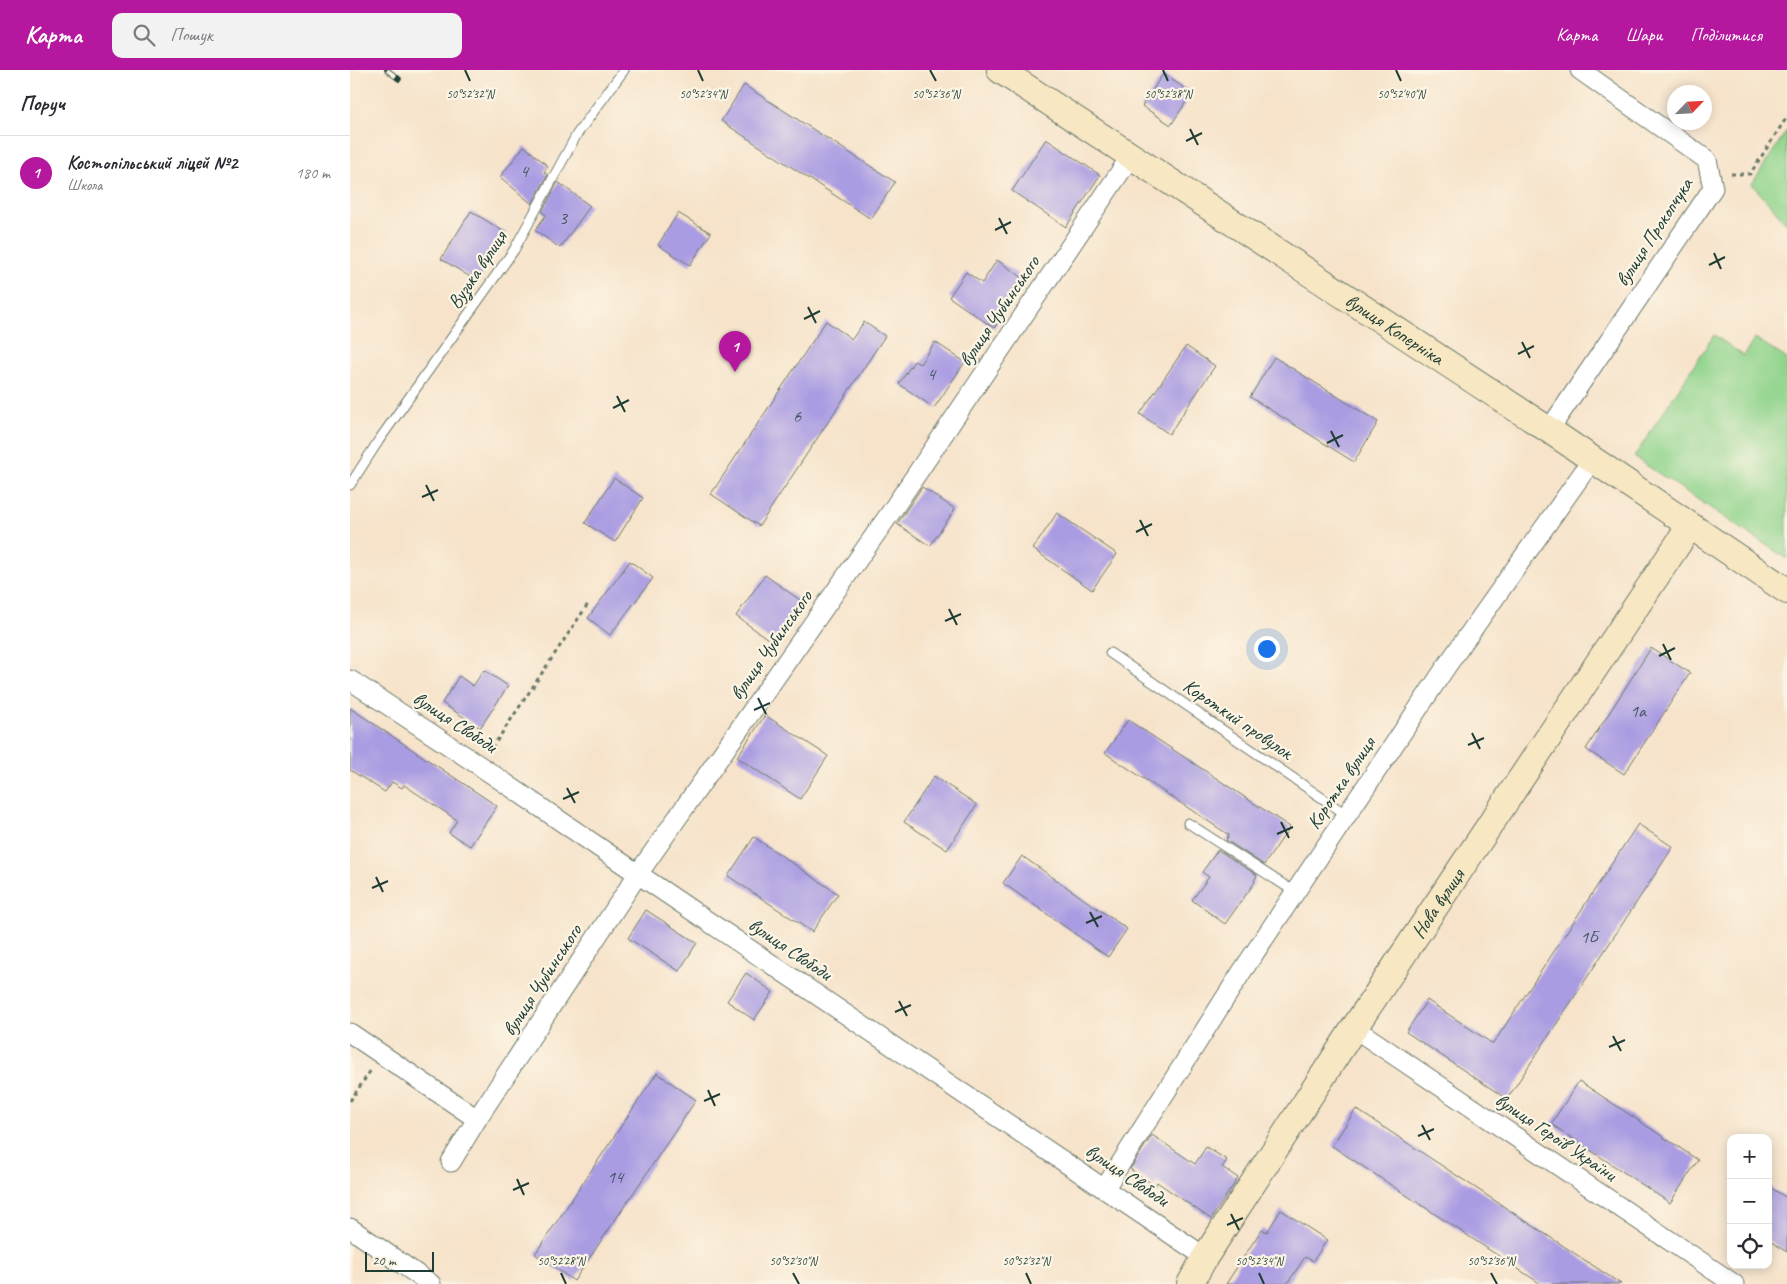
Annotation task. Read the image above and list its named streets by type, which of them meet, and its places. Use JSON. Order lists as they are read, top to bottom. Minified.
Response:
{"streets":{"main road":["вулиця Коперніка","Нова вулиця"],"street":["вулиця Прокопчука","вулиця Чубинського","вулиця Свободи","Коротка вулиця","вулиця Героїв України"],"lane":["Вузька вулиця","Короткий провулок"]},"crossings":[["вулиця Прокопчука","вулиця Коперніка"],["вулиця Чубинського","вулиця Коперніка"],["вулиця Чубинського","вулиця Свободи"],["вулиця Коперніка","Коротка вулиця"],["вулиця Коперніка","Нова вулиця"],["Короткий провулок","Коротка вулиця"],["вулиця Свободи","Коротка вулиця"],["вулиця Свободи","Нова вулиця"],["Нова вулиця","вулиця Героїв України"]],"house_numbers":["4","3","4","6","1а","1Б","14"],"scale_bar":"20 m","north":"top right","page":{"header":"Карта","search":"Пошук","nav":["Карта","Шари","Поділитися"],"heading":"Поруч","list":[{"mark":"1","name":"Костопільський ліцей №2","note":"Школа","value":"180 m"}],"pins":"1","map_buttons":["+","−"],"scale":"20 m"},"coordinates":["50°52'32\"N","50°52'34\"N","50°52'36\"N","50°52'38\"N","50°52'40\"N","50°52'30\"N","50°52'28\"N"]}
